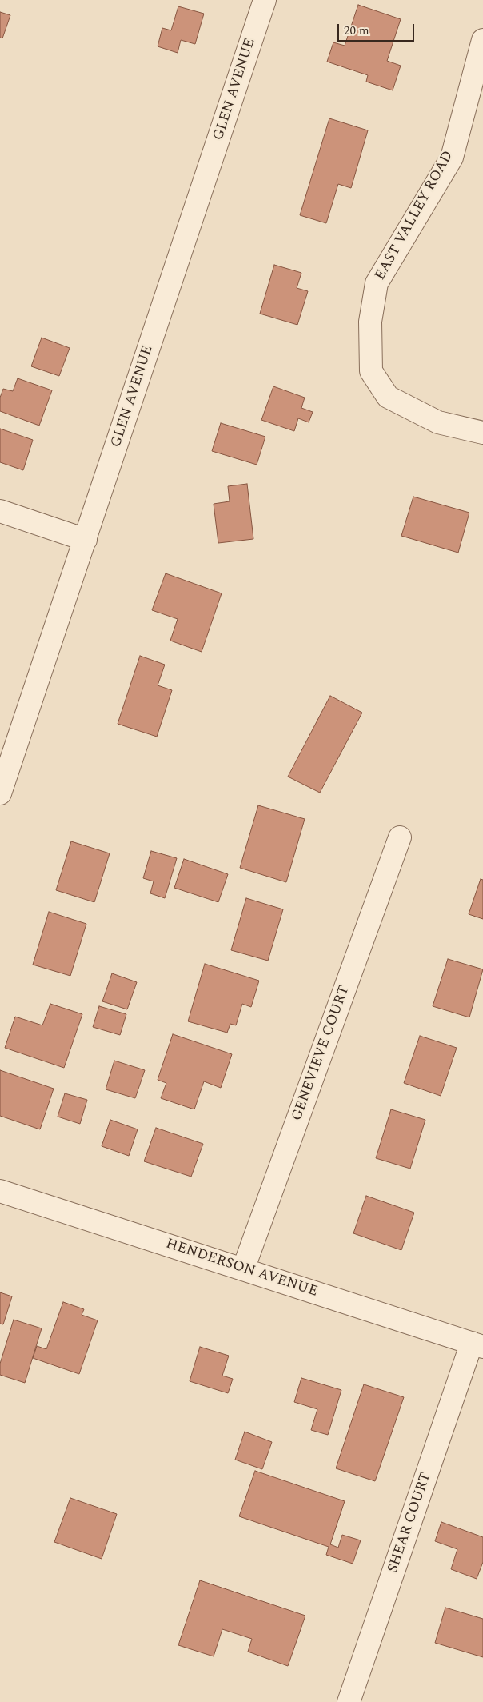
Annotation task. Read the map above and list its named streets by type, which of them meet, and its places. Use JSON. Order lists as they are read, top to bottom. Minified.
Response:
{"streets":{"street":["GLEN AVENUE","EAST VALLEY ROAD","GENEVIEVE COURT","HENDERSON AVENUE","SHEAR COURT"]},"crossings":[["GENEVIEVE COURT","HENDERSON AVENUE"],["HENDERSON AVENUE","SHEAR COURT"]],"scale_bar":"20 m"}
